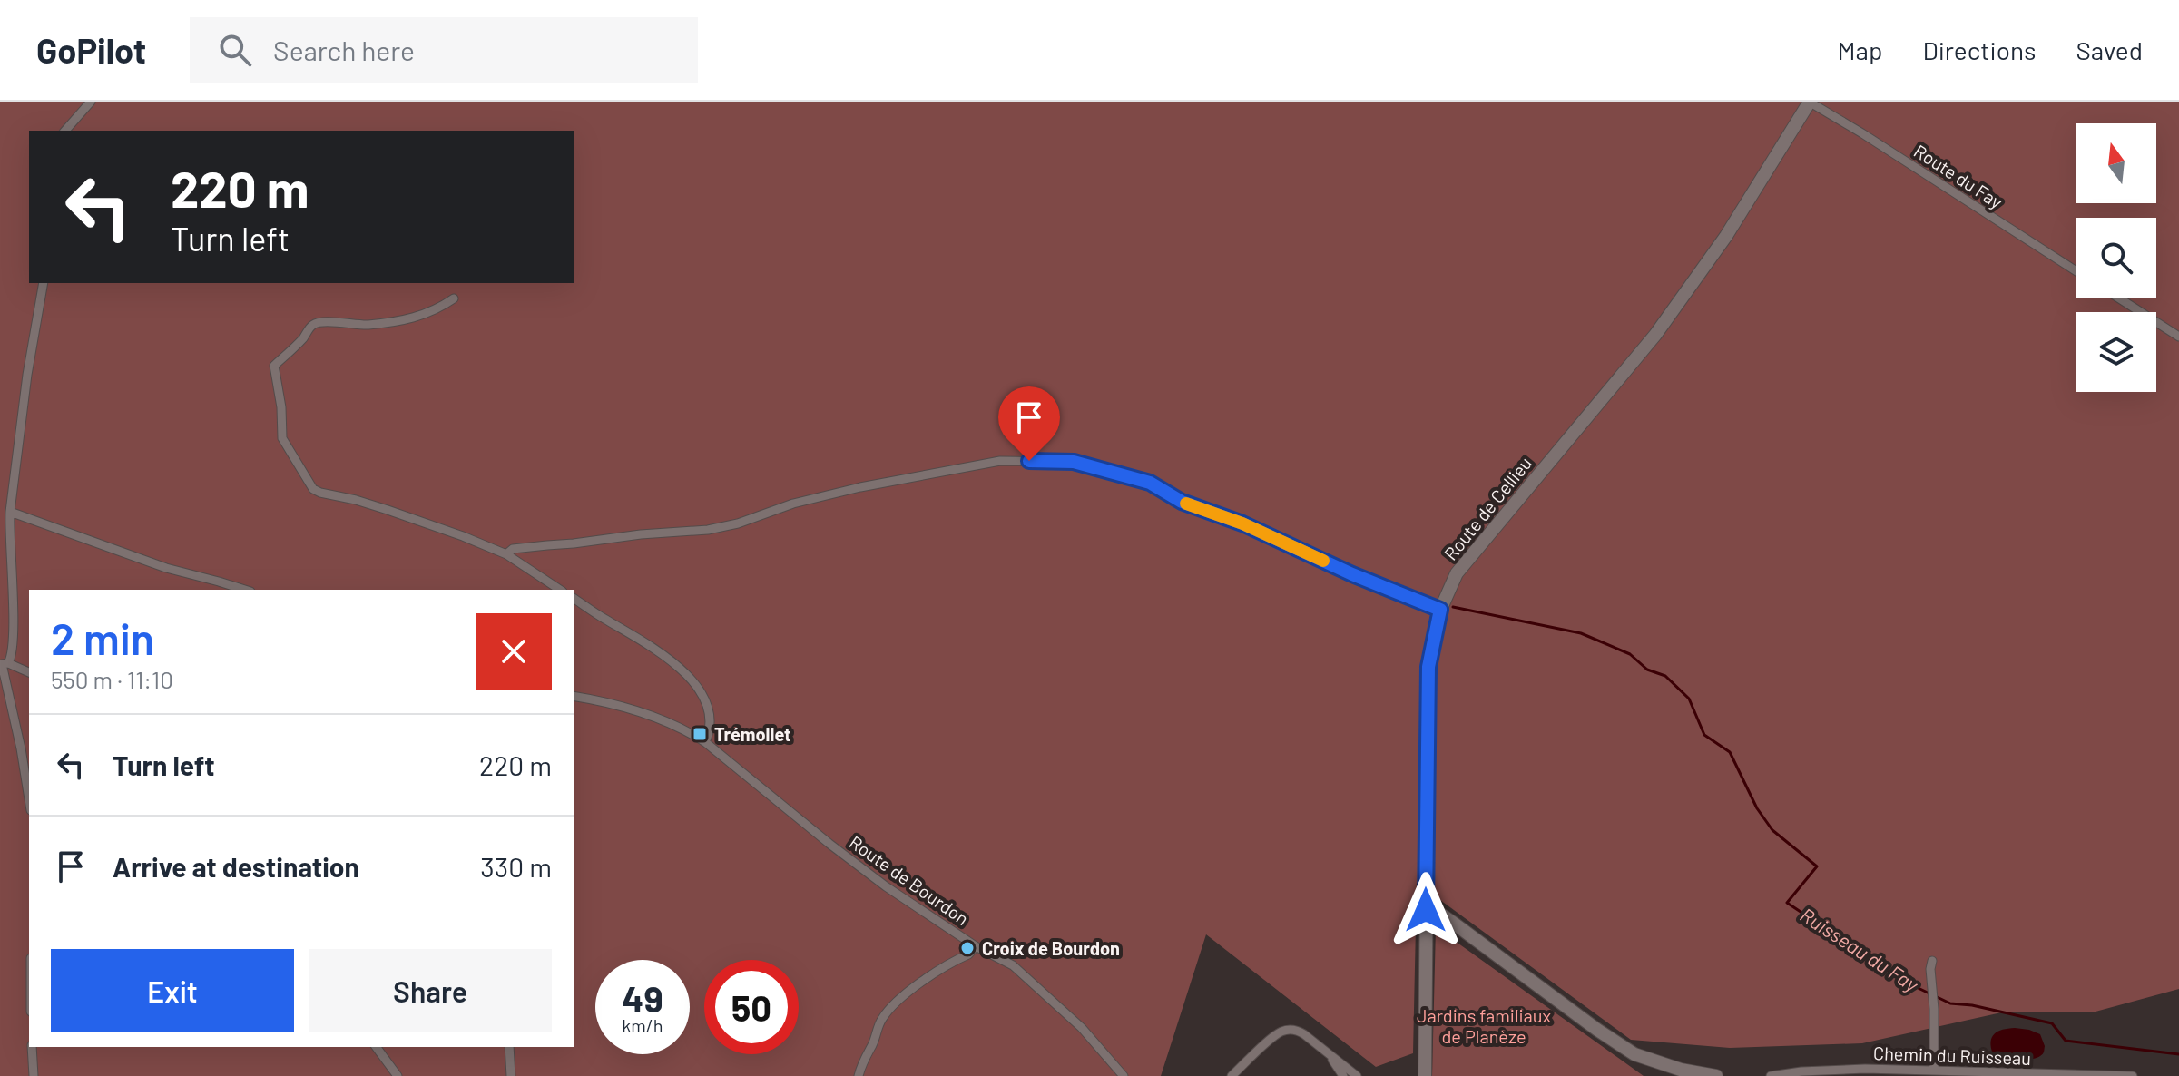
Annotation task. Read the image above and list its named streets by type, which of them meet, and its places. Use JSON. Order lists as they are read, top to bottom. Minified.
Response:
{"streets":{"main road":["Route de Cellieu"],"street":["Route du Fay","Route de Bourdon","Chemin du Ruisseau"]},"crossings":[["Route du Fay","Route de Cellieu"]],"water":["Ruisseau du Fay"],"parks":["Jardins familiaux de Planèze"],"places":{"transit":["Trémollet"],"other":["Croix de Bourdon"]},"north":"top","page":{"header":"GoPilot","search":"Search here","nav":["Map","Directions","Saved"],"turn":["220 m","Turn left"],"heading":["2 min","550 m · 11:10"],"list":[{"name":"Turn left","value":"220 m"},{"name":"Arrive at destination","value":"330 m"}],"buttons":["Exit","Share"],"speed":"49 km/h","limit":"50"}}
